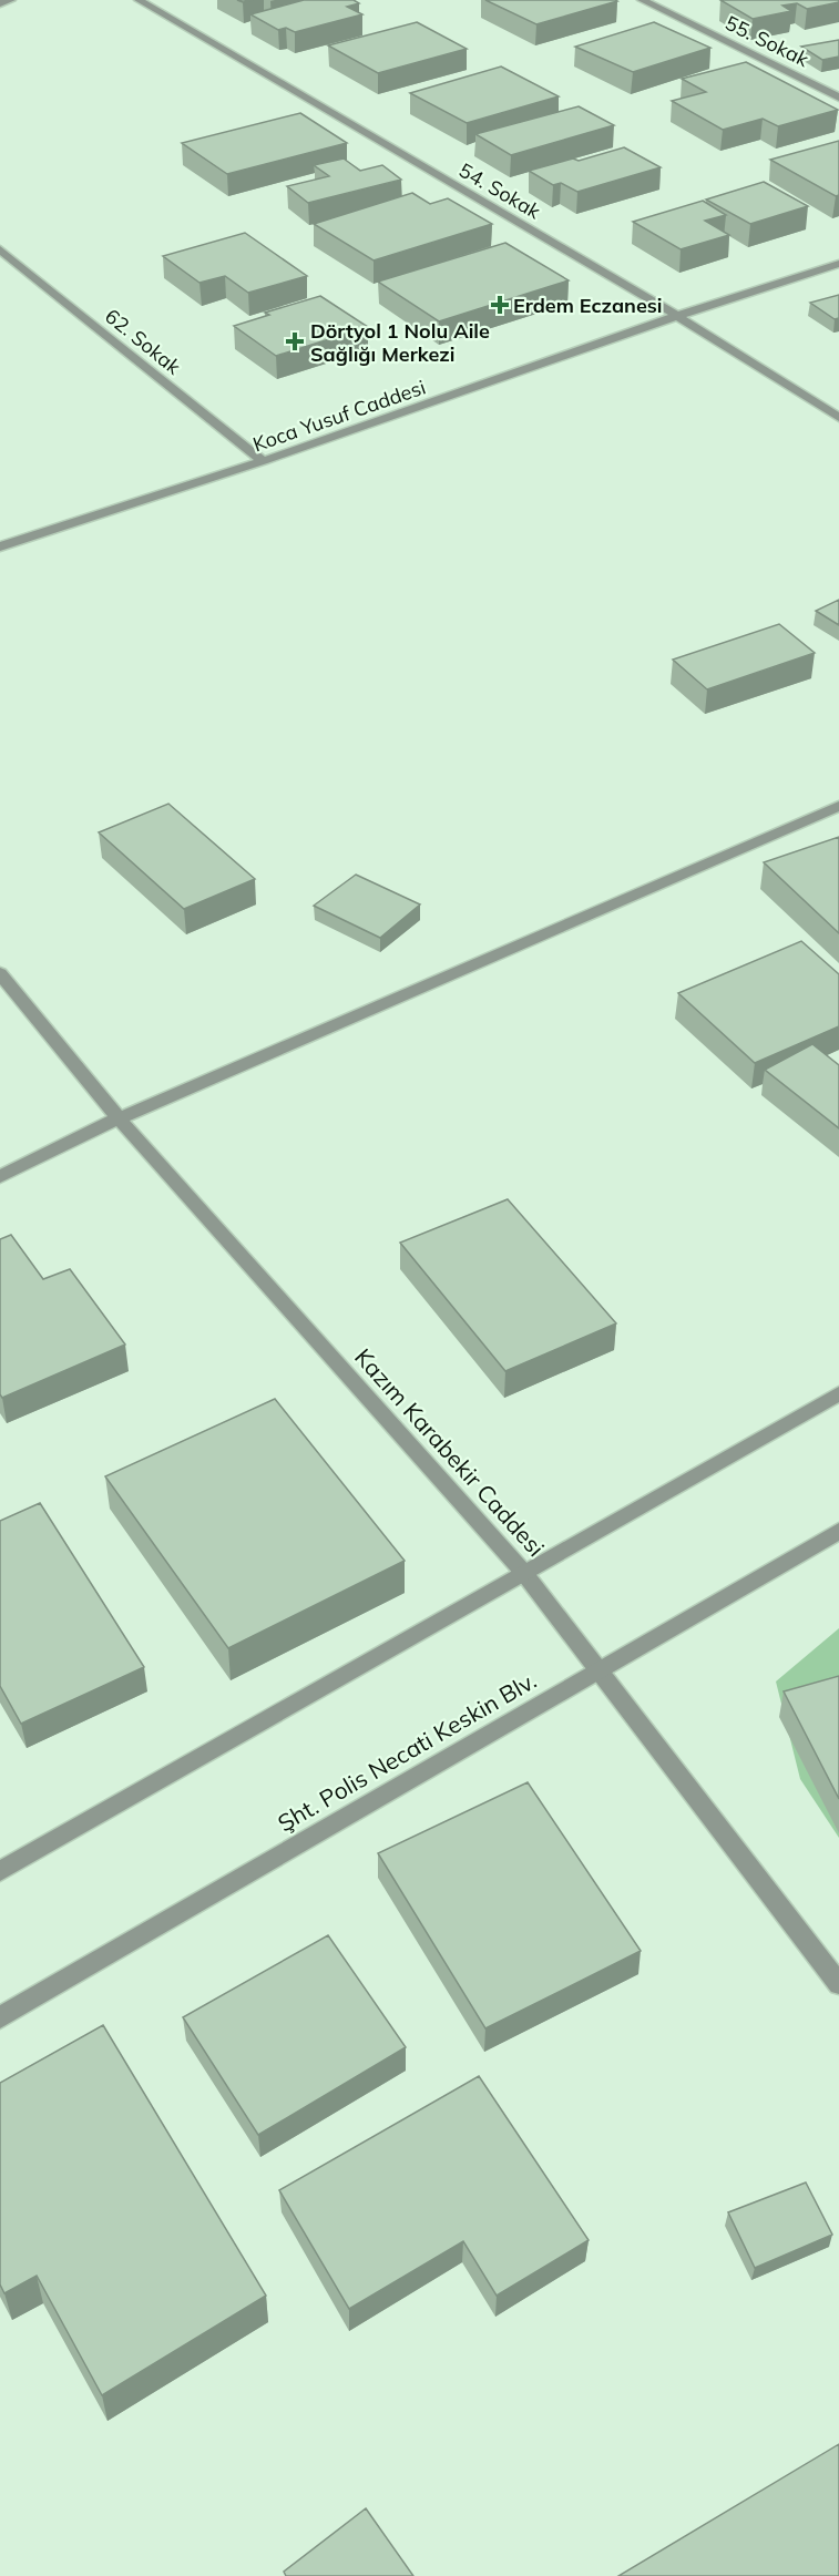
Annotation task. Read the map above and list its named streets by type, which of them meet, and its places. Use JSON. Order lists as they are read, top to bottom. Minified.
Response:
{"streets":{"street":["55. Sokak","54. Sokak","62. Sokak","Koca Yusuf Caddesi","Kazım Karabekir Caddesi","Şht. Polis Necati Keskin Blv."]},"crossings":[["54. Sokak","Koca Yusuf Caddesi"],["62. Sokak","Koca Yusuf Caddesi"],["Kazım Karabekir Caddesi","Şht. Polis Necati Keskin Blv."]],"places":{"health":["Erdem Eczanesi","Dörtyol 1 Nolu Aile Sağlığı Merkezi"]}}
